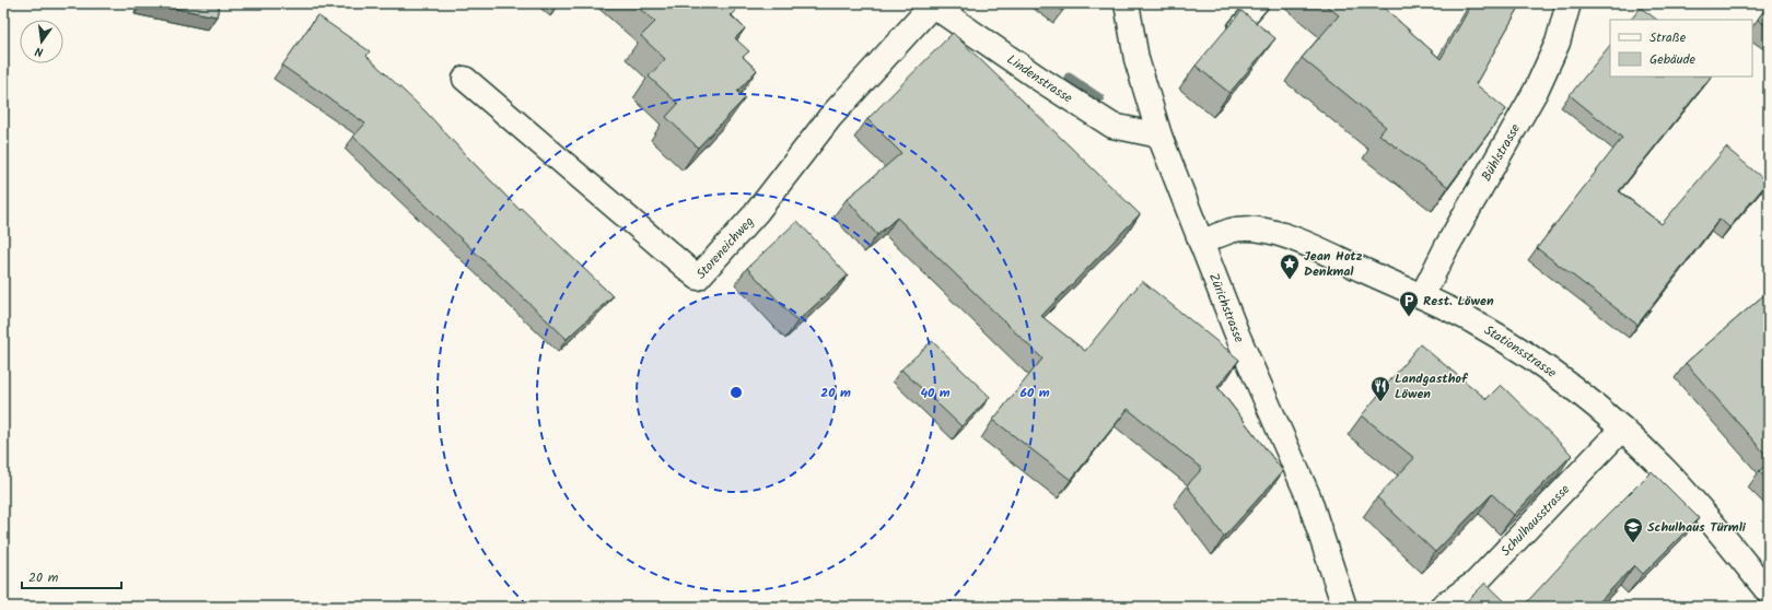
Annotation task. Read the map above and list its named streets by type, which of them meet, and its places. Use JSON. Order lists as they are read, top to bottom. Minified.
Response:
{"streets":{"street":["Lindenstrasse","Bühlstrasse","Storeneichweg","Zürichstrasse","Stationsstrasse","Schulhausstrasse"]},"crossings":[["Lindenstrasse","Storeneichweg"],["Lindenstrasse","Zürichstrasse"],["Bühlstrasse","Stationsstrasse"],["Zürichstrasse","Stationsstrasse"],["Stationsstrasse","Schulhausstrasse"]],"places":{"place":["Jean Hotz Denkmal"],"parking":["Rest. Löwen"],"restaurant":["Landgasthof Löwen"],"school or university":["Schulhaus Türmli"]},"legend":["Straße","Gebäude"],"scale_bar":"20 m","north":"bottom","rings":["20 m","40 m","60 m"]}
